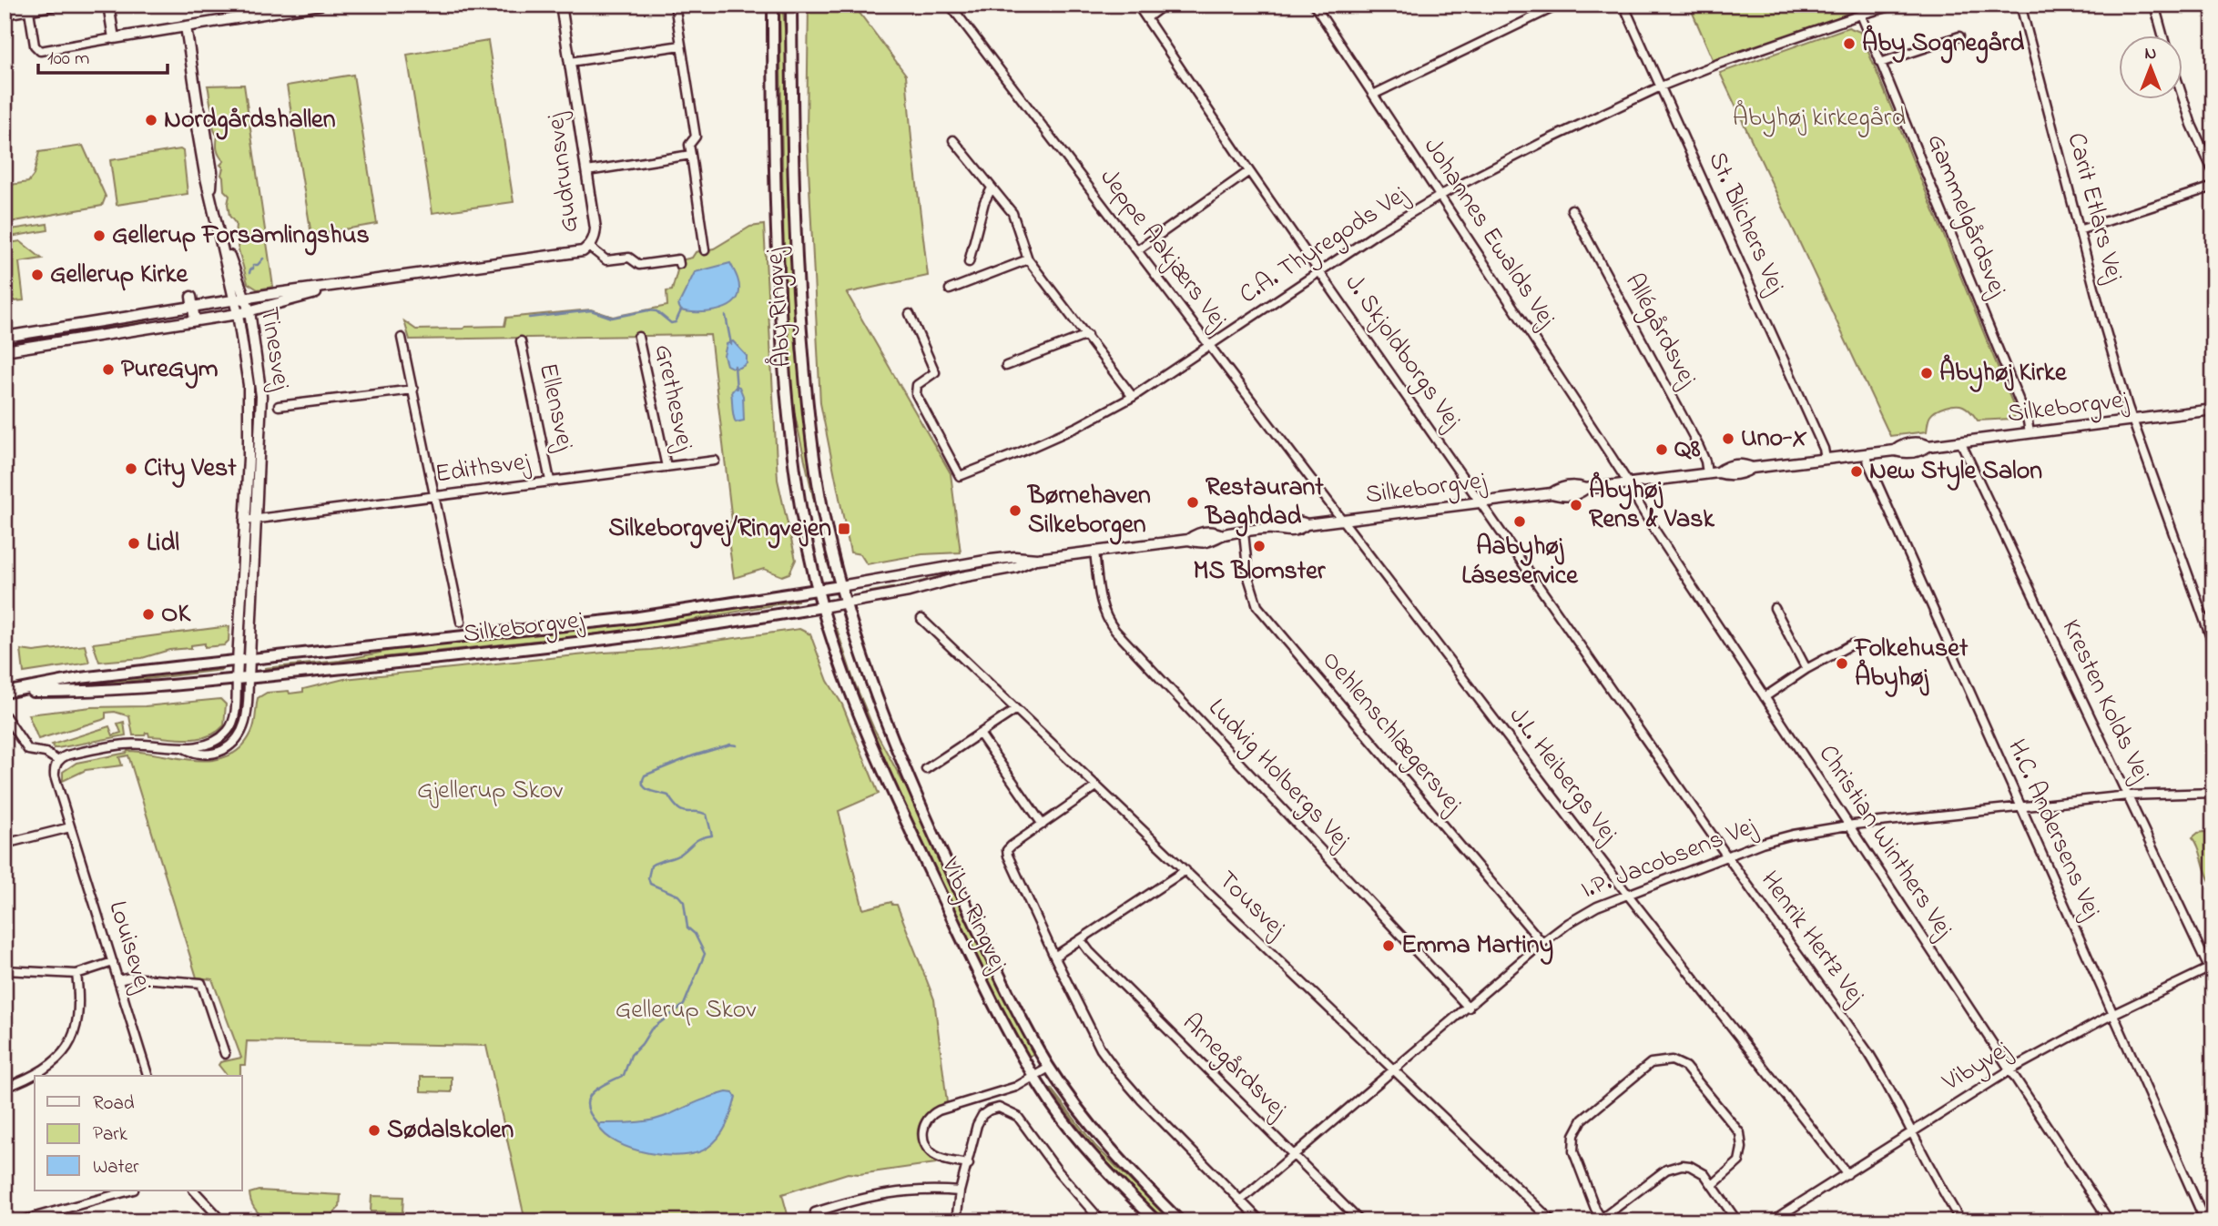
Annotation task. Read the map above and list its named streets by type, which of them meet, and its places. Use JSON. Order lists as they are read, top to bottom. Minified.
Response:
{"streets":{"main road":["Åby Ringvej","Silkeborgvej","Viby Ringvej"],"street":["Gudrunsvej","Carit Etlars Vej","Gammelgårdsvej","St. Blichers Vej","Johannes Ewalds Vej","C.A. Thyregods Vej","Jeppe Aakjærs Vej","Allégårdsvej","Tinesvej","J. Skjoldborgs Vej","Grethesvej","Ellensvej","Edithsvej","Kresten Kolds Vej","Oehlenschlægersvej","Ludvig Holbergs Vej","J.L. Heibergs Vej","H.C. Andersens Vej","Christian Winthers Vej","I.P. Jacobsens Vej","Tousvej","Henrik Hertz Vej","Louisevej","Arnegårdsvej","Vibyvej"]},"crossings":[["Gudrunsvej","Tinesvej"],["Carit Etlars Vej","Silkeborgvej"],["Gammelgårdsvej","C.A. Thyregods Vej"],["Gammelgårdsvej","Silkeborgvej"],["St. Blichers Vej","C.A. Thyregods Vej"],["St. Blichers Vej","Silkeborgvej"],["Johannes Ewalds Vej","C.A. Thyregods Vej"],["Johannes Ewalds Vej","Silkeborgvej"],["Johannes Ewalds Vej","Christian Winthers Vej"],["C.A. Thyregods Vej","Jeppe Aakjærs Vej"],["C.A. Thyregods Vej","J. Skjoldborgs Vej"],["Jeppe Aakjærs Vej","Silkeborgvej"],["Jeppe Aakjærs Vej","J.L. Heibergs Vej"],["Åby Ringvej","Silkeborgvej"],["Åby Ringvej","Viby Ringvej"],["Allégårdsvej","Silkeborgvej"],["Tinesvej","Silkeborgvej"],["Tinesvej","Edithsvej"],["J. Skjoldborgs Vej","Silkeborgvej"],["J. Skjoldborgs Vej","Henrik Hertz Vej"],["Grethesvej","Edithsvej"],["Ellensvej","Edithsvej"],["Silkeborgvej","Kresten Kolds Vej"],["Silkeborgvej","Oehlenschlægersvej"],["Silkeborgvej","Ludvig Holbergs Vej"],["Silkeborgvej","J.L. Heibergs Vej"],["Silkeborgvej","H.C. Andersens Vej"],["Silkeborgvej","Christian Winthers Vej"],["Silkeborgvej","Viby Ringvej"],["Silkeborgvej","Henrik Hertz Vej"],["Kresten Kolds Vej","I.P. Jacobsens Vej"],["Kresten Kolds Vej","Vibyvej"],["Oehlenschlægersvej","I.P. Jacobsens Vej"],["Ludvig Holbergs Vej","I.P. Jacobsens Vej"],["J.L. Heibergs Vej","I.P. Jacobsens Vej"],["J.L. Heibergs Vej","Vibyvej"],["H.C. Andersens Vej","I.P. Jacobsens Vej"],["H.C. Andersens Vej","Vibyvej"],["Christian Winthers Vej","I.P. Jacobsens Vej"],["Christian Winthers Vej","Vibyvej"],["I.P. Jacobsens Vej","Tousvej"],["I.P. Jacobsens Vej","Henrik Hertz Vej"],["I.P. Jacobsens Vej","Arnegårdsvej"],["Henrik Hertz Vej","Vibyvej"]],"parks":["Åbyhøj kirkegård","Gjellerup Skov","Gellerup Skov"],"places":{"other":["Åby Sognegård","Nordgårdshallen","Gellerup Forsamlingshus","Gellerup Kirke","PureGym","Åbyhøj Kirke","Uno-X","Q8","City Vest","New Style Salon","Restaurant Baghdad","Åbyhøj Rens & Vask","Børnehaven Silkeborgen","Aabyhøj Láseservice","Lidl","MS Blomster","OK","Folkehuset Åbyhøj","Emma Martiny","Sødalskolen"],"transit":["Silkeborgvej/Ringvejen"]},"legend":["Road","Park","Water"],"scale_bar":"100 m","north":"top"}
